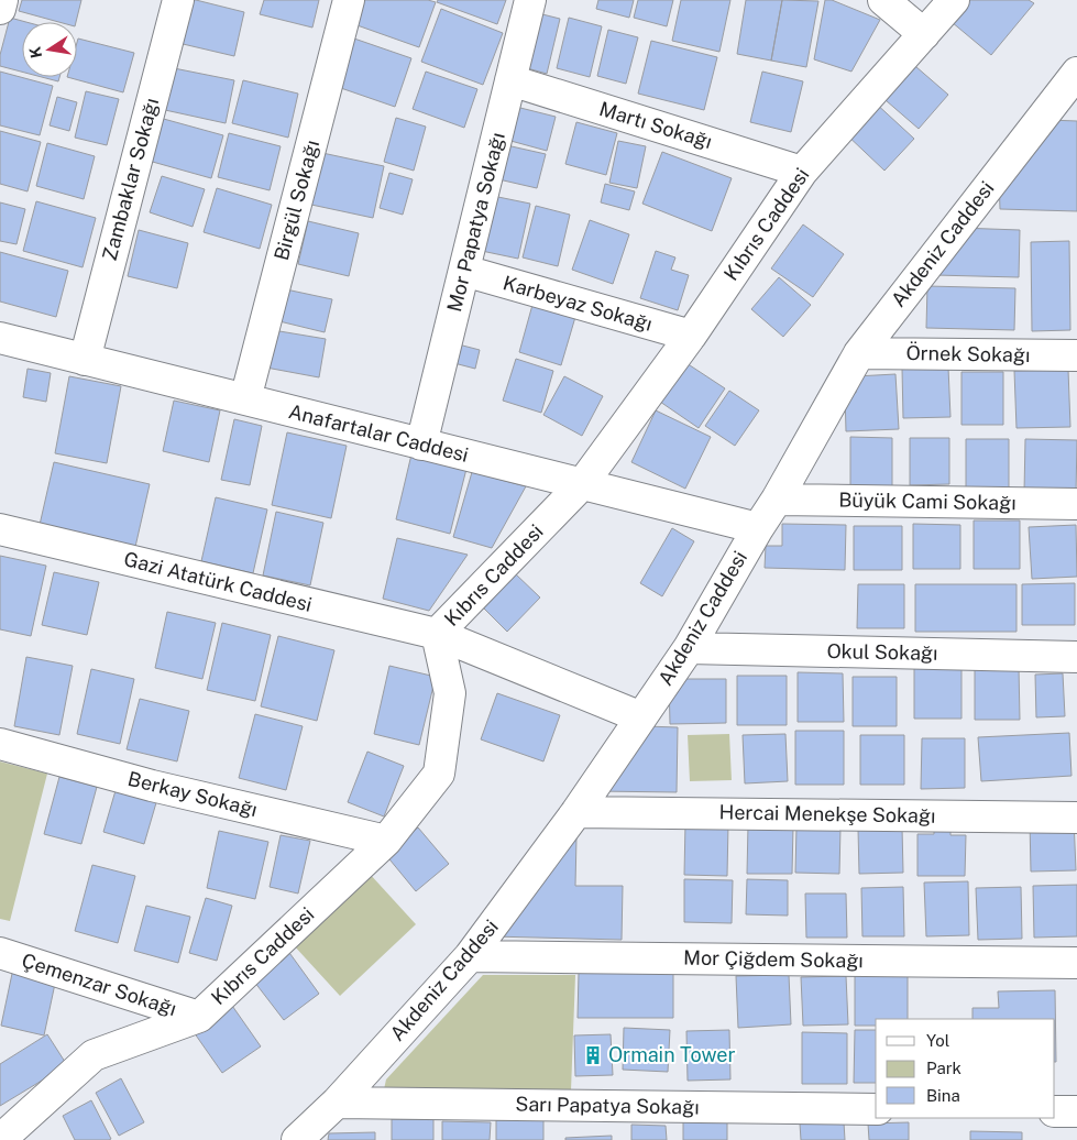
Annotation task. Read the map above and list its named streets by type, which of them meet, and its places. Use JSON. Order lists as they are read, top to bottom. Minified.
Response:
{"streets":{"street":["Martı Sokağı","Zambaklar Sokağı","Birgül Sokağı","Mor Papatya Sokağı","Kıbrıs Caddesi","Akdeniz Caddesi","Karbeyaz Sokağı","Örnek Sokağı","Anafartalar Caddesi","Büyük Cami Sokağı","Gazi Atatürk Caddesi","Okul Sokağı","Berkay Sokağı","Hercai Menekşe Sokağı","Mor Çiğdem Sokağı","Çemenzar Sokağı","Sarı Papatya Sokağı"]},"crossings":[["Martı Sokağı","Mor Papatya Sokağı"],["Martı Sokağı","Kıbrıs Caddesi"],["Zambaklar Sokağı","Anafartalar Caddesi"],["Birgül Sokağı","Anafartalar Caddesi"],["Mor Papatya Sokağı","Karbeyaz Sokağı"],["Mor Papatya Sokağı","Anafartalar Caddesi"],["Kıbrıs Caddesi","Karbeyaz Sokağı"],["Kıbrıs Caddesi","Anafartalar Caddesi"],["Kıbrıs Caddesi","Gazi Atatürk Caddesi"],["Kıbrıs Caddesi","Berkay Sokağı"],["Kıbrıs Caddesi","Çemenzar Sokağı"],["Akdeniz Caddesi","Örnek Sokağı"],["Akdeniz Caddesi","Anafartalar Caddesi"],["Akdeniz Caddesi","Büyük Cami Sokağı"],["Akdeniz Caddesi","Gazi Atatürk Caddesi"],["Akdeniz Caddesi","Okul Sokağı"],["Akdeniz Caddesi","Hercai Menekşe Sokağı"],["Akdeniz Caddesi","Mor Çiğdem Sokağı"],["Akdeniz Caddesi","Sarı Papatya Sokağı"]],"places":{"building":["Ormain Tower"]},"legend":["Yol","Park","Bina"],"north":"left"}
